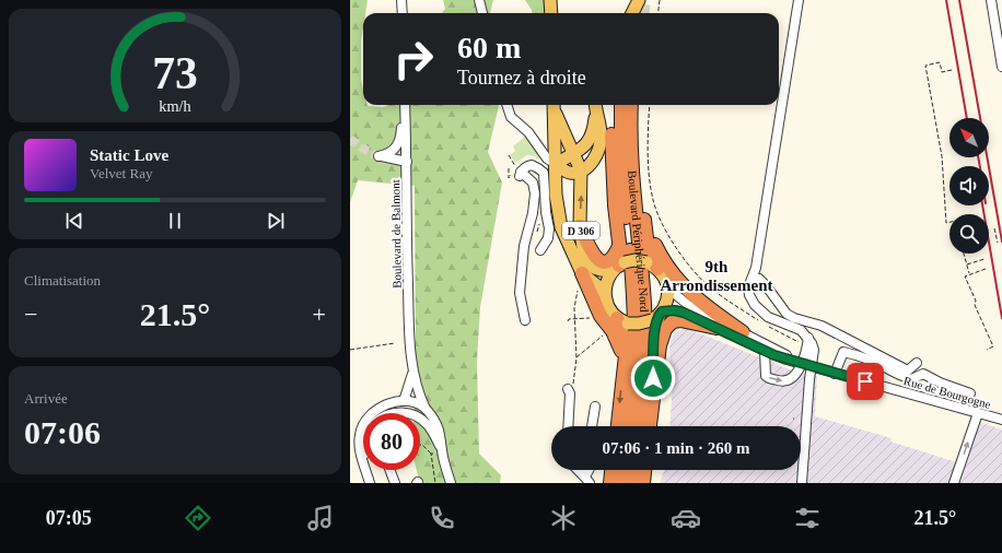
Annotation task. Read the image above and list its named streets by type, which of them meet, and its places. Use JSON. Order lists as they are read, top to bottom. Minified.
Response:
{"streets":{"highway":["Boulevard Périphérique Nord"],"main road":["D 306"],"street":["Boulevard de Balmont","Rue de Bourgogne"]},"districts":["9th Arrondissement"],"north":"top left","page":{"turn":["60 m","Tournez à droite"],"song":["Static Love","Velvet Ray"],"tile":["Climatisation",["Arrivée","07:06"]],"heat":["−","21.5°","+"],"limit":"80","trip":"07:06 · 1 min · 260 m","tabs":["07:05","21.5°"],"gauge":["73","km/h"]}}
